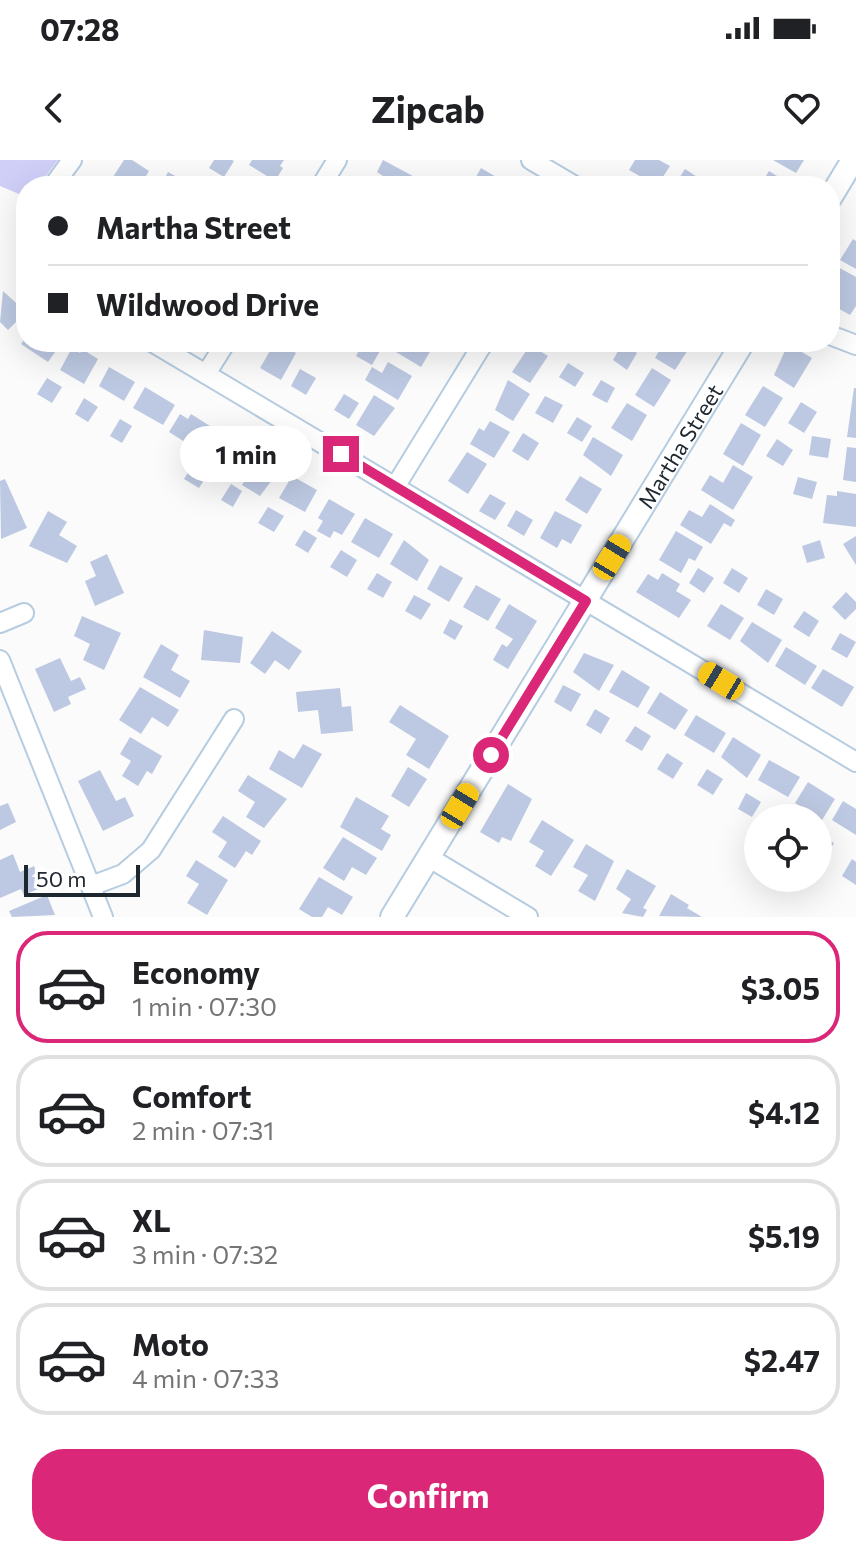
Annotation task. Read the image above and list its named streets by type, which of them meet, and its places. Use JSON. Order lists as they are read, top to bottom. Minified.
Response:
{"streets":{"street":["Martha Street"]},"scale_bar":"50 m","page":{"status":"07:28","header":"Zipcab","banner":["Martha Street","Wildwood Drive"],"bubble":"1 min","scale":"50 m","list":[{"name":"Economy","note":"1 min · 07:30","value":"$3.05"},{"name":"Comfort","note":"2 min · 07:31","value":"$4.12"},{"name":"XL","note":"3 min · 07:32","value":"$5.19"},{"name":"Moto","note":"4 min · 07:33","value":"$2.47"}],"buttons":"Confirm"}}
